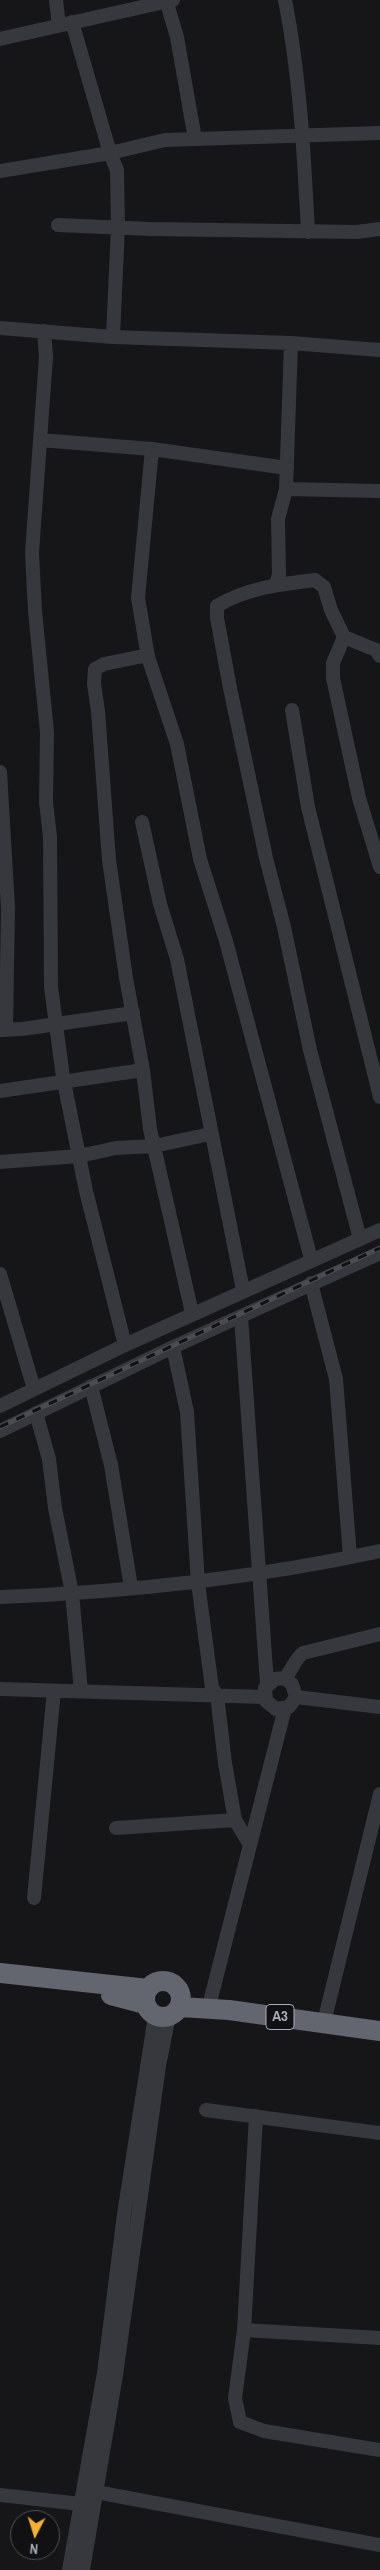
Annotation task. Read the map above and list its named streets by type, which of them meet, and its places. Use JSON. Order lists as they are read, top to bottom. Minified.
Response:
{"streets":{"highway":["A3"]},"north":"bottom"}
